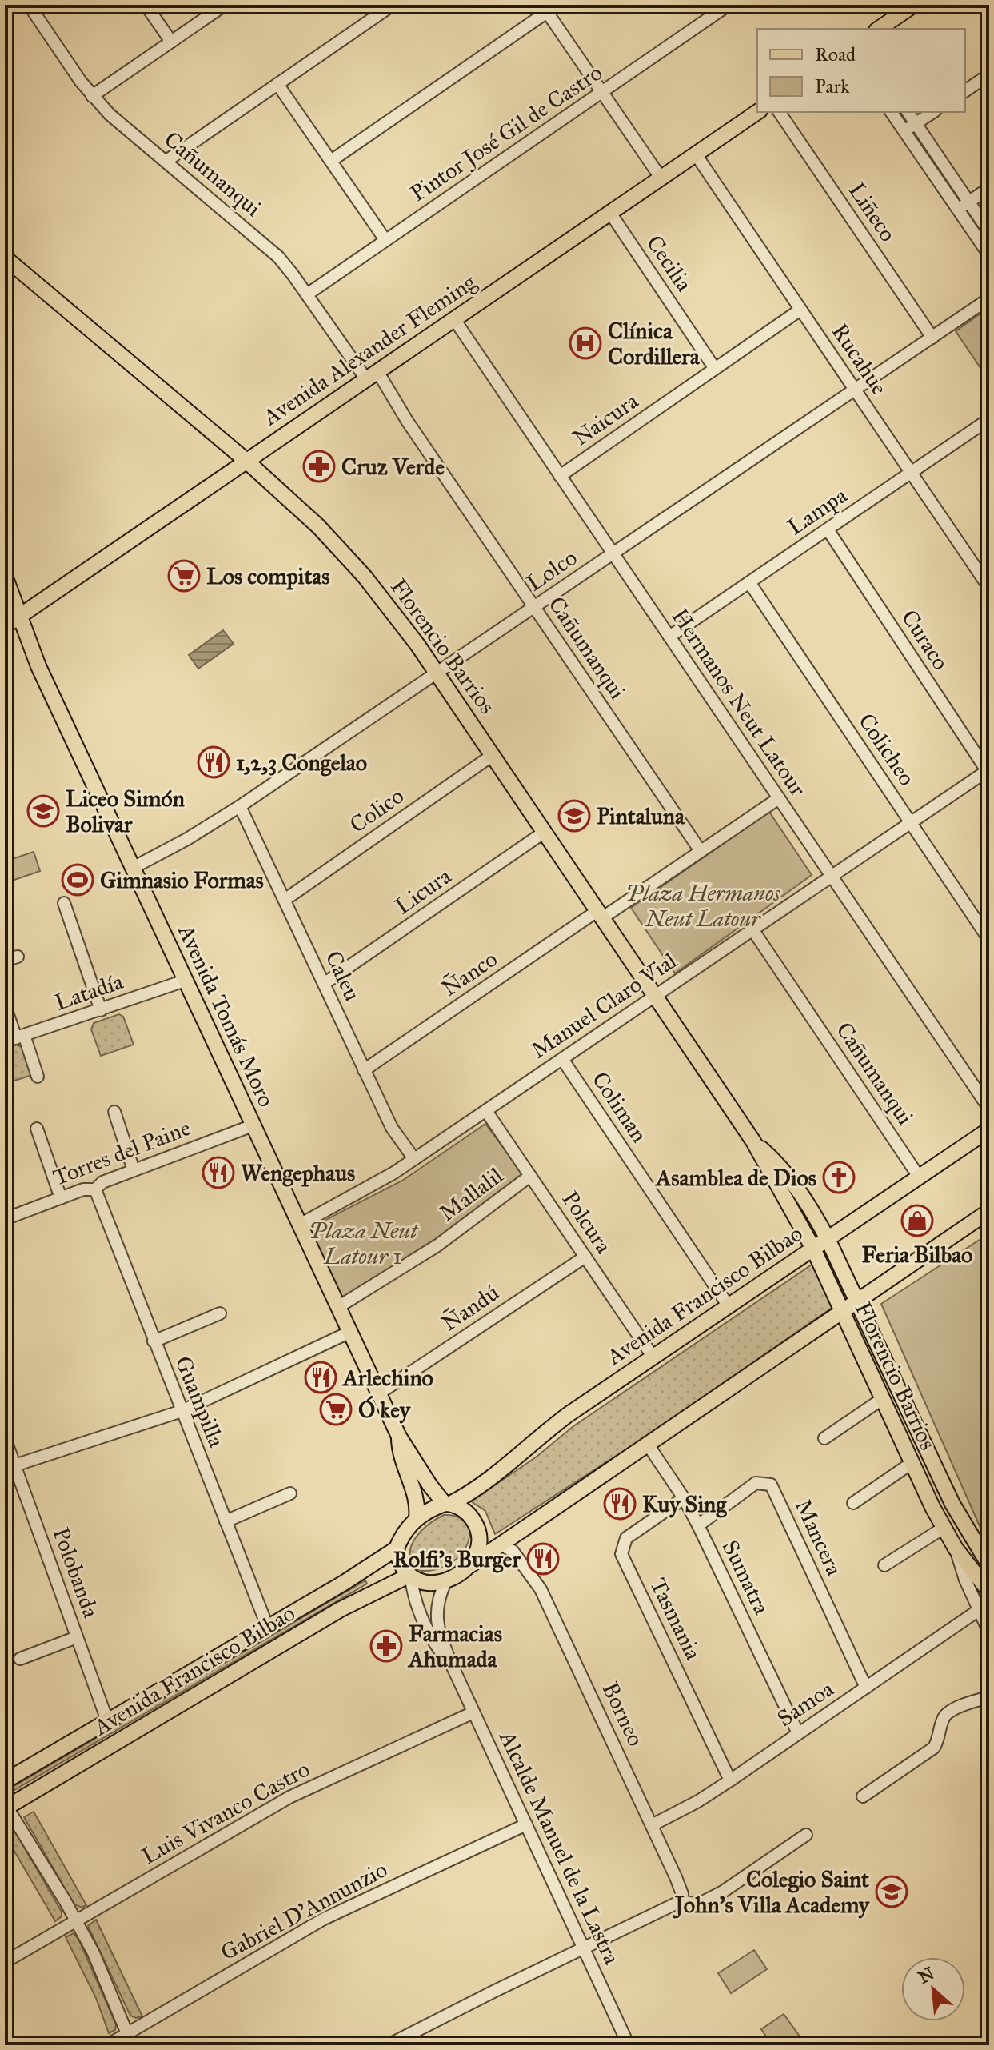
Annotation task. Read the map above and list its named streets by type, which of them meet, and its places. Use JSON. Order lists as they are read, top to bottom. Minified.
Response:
{"streets":{"main road":["Avenida Alexander Fleming","Florencio Barrios","Avenida Tomás Moro","Avenida Francisco Bilbao"],"street":["Pintor José Gil de Castro","Cañumanqui","Liñeco","Cecilia","Rucahue","Naicura","Lampa","Lolco","Curaco","Hermanos Neut Latour","Colicheo","Colico","Licura","Ñanco","Caleu","Latadía","Manuel Claro Vial","Coliman","Torres del Paine","Mallalil","Polcura","Ñandú","Guampilla","Mancera","Polobanda","Sumatra","Tasmania","Samoa","Borneo","Luis Vivanco Castro","Alcalde Manuel de la Lastra","Gabriel D'Annunzio"]},"crossings":[["Pintor José Gil de Castro","Cañumanqui"],["Cañumanqui","Avenida Alexander Fleming"],["Cañumanqui","Lolco"],["Cañumanqui","Ñanco"],["Cañumanqui","Manuel Claro Vial"],["Cañumanqui","Avenida Francisco Bilbao"],["Liñeco","Lolco"],["Cecilia","Avenida Alexander Fleming"],["Cecilia","Naicura"],["Avenida Alexander Fleming","Rucahue"],["Avenida Alexander Fleming","Florencio Barrios"],["Avenida Alexander Fleming","Hermanos Neut Latour"],["Avenida Alexander Fleming","Avenida Tomás Moro"],["Rucahue","Naicura"],["Rucahue","Lampa"],["Rucahue","Lolco"],["Naicura","Hermanos Neut Latour"],["Lampa","Curaco"],["Lampa","Hermanos Neut Latour"],["Lampa","Colicheo"],["Lolco","Florencio Barrios"],["Lolco","Hermanos Neut Latour"],["Lolco","Caleu"],["Lolco","Avenida Tomás Moro"],["Curaco","Manuel Claro Vial"],["Florencio Barrios","Colico"],["Florencio Barrios","Licura"],["Florencio Barrios","Ñanco"],["Florencio Barrios","Manuel Claro Vial"],["Florencio Barrios","Avenida Francisco Bilbao"],["Florencio Barrios","Samoa"],["Hermanos Neut Latour","Ñanco"],["Hermanos Neut Latour","Manuel Claro Vial"],["Colicheo","Manuel Claro Vial"],["Colico","Caleu"],["Licura","Caleu"],["Ñanco","Caleu"],["Caleu","Manuel Claro Vial"],["Latadía","Avenida Tomás Moro"],["Manuel Claro Vial","Avenida Tomás Moro"],["Manuel Claro Vial","Coliman"],["Manuel Claro Vial","Polcura"],["Avenida Tomás Moro","Torres del Paine"],["Avenida Tomás Moro","Mallalil"],["Avenida Tomás Moro","Avenida Francisco Bilbao"],["Avenida Tomás Moro","Ñandú"],["Avenida Tomás Moro","Alcalde Manuel de la Lastra"],["Coliman","Avenida Francisco Bilbao"],["Torres del Paine","Guampilla"],["Mallalil","Polcura"],["Polcura","Avenida Francisco Bilbao"],["Polcura","Ñandú"],["Avenida Francisco Bilbao","Guampilla"],["Avenida Francisco Bilbao","Polobanda"],["Avenida Francisco Bilbao","Alcalde Manuel de la Lastra"],["Mancera","Sumatra"],["Mancera","Samoa"],["Sumatra","Tasmania"],["Sumatra","Samoa"],["Tasmania","Samoa"],["Samoa","Borneo"],["Luis Vivanco Castro","Alcalde Manuel de la Lastra"],["Alcalde Manuel de la Lastra","Gabriel D'Annunzio"]],"parks":["Plaza Hermanos Neut Latour","Plaza Neut Latour 1"],"places":{"hospital":["Clínica Cordillera"],"pharmacy":["Cruz Verde","Farmacias Ahumada"],"supermarket":["Los compitas","Ó key"],"restaurant":["1,2,3 Congelao","Wengephaus","Arlechino","Kuy Sing","Rolfi's Burger"],"school or university":["Liceo Simón Bolivar","Pintaluna","Colegio Saint John's Villa Academy"],"sports":["Gimnasio Formas"],"church":["Asamblea de Dios"],"shop":["Feria Bilbao"]},"legend":["Road","Park"],"north":"top left"}
